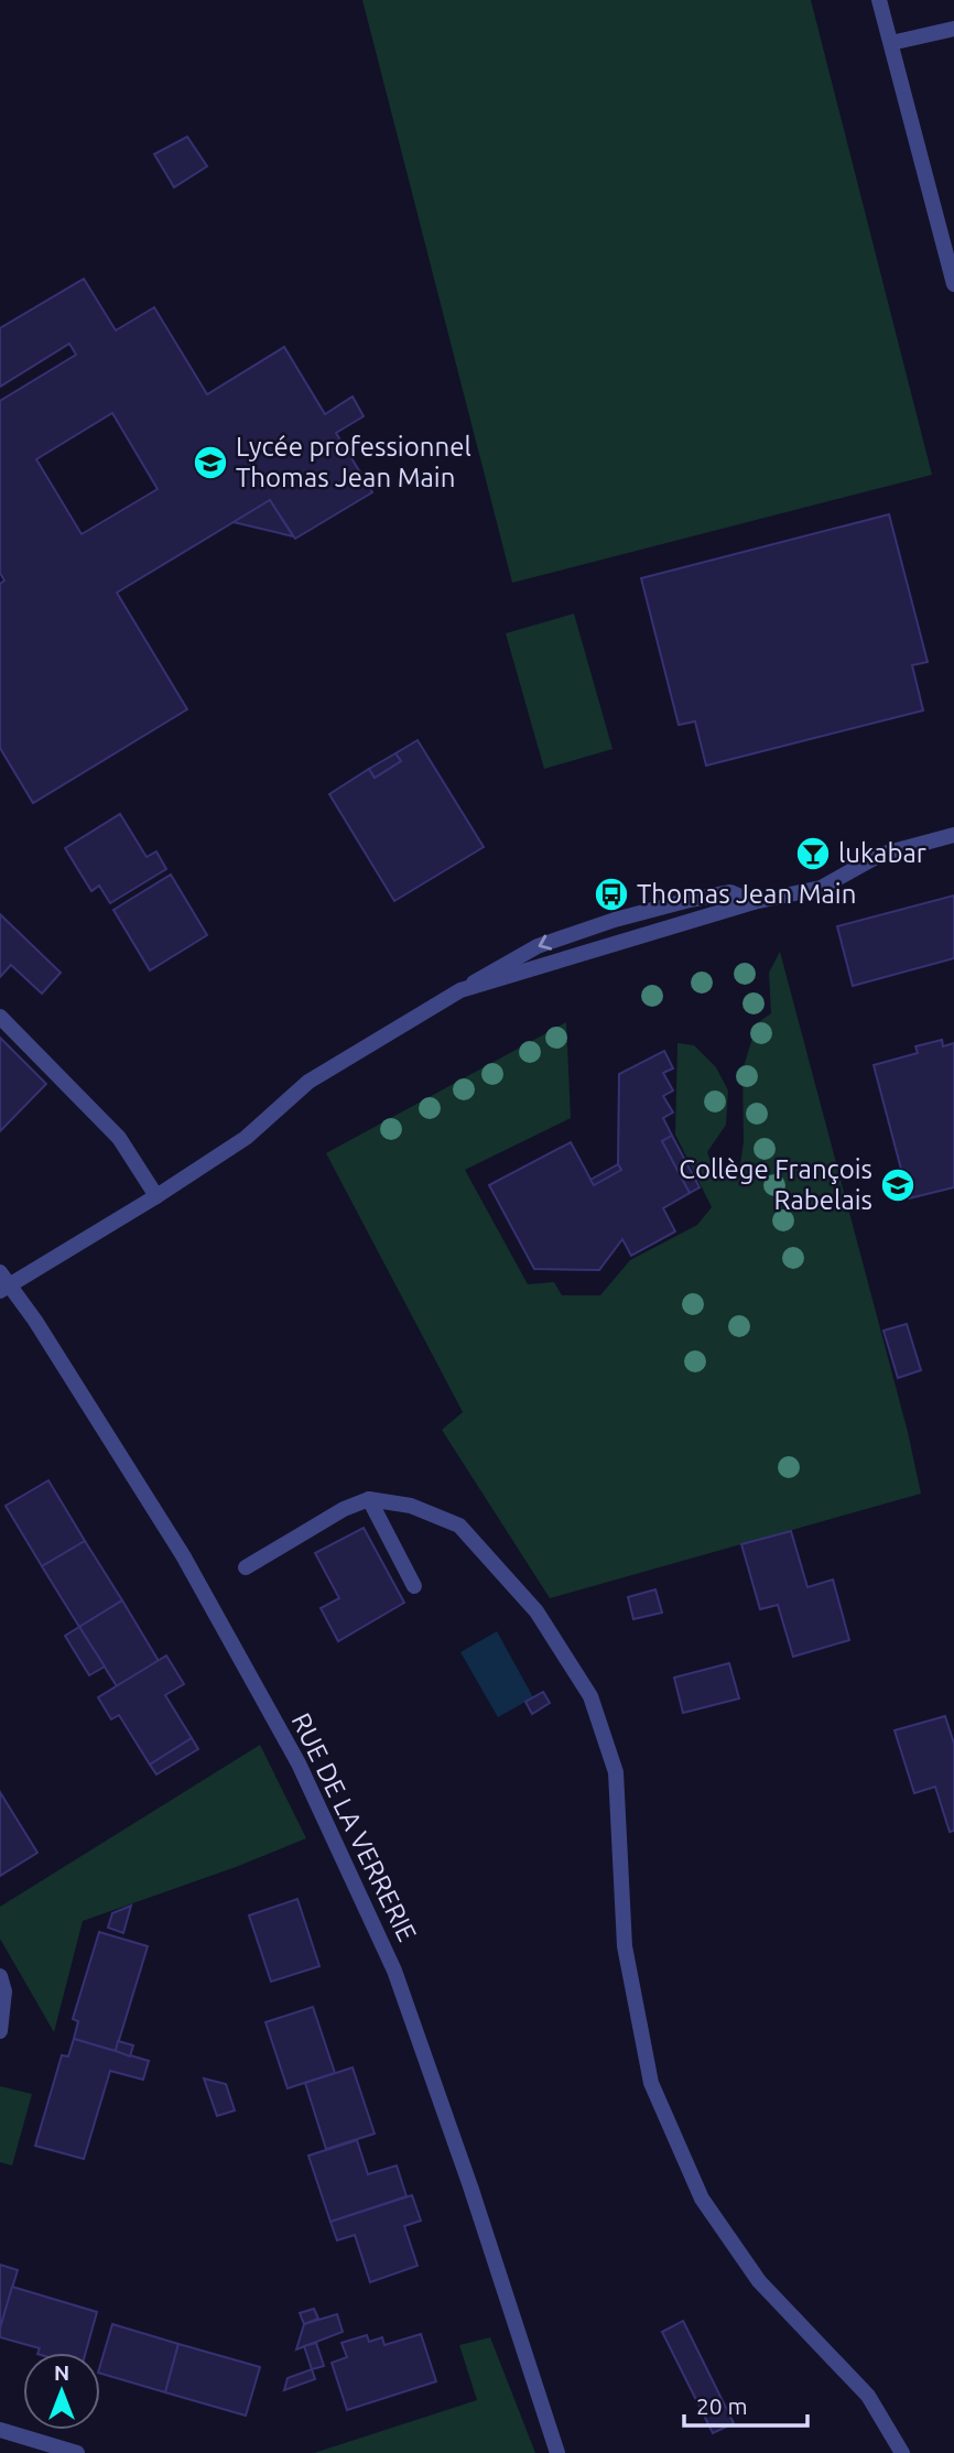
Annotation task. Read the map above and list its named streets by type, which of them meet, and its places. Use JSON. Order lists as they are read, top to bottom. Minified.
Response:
{"streets":{"street":["RUE DE LA VERRERIE"]},"places":{"school or university":["Lycée professionnel Thomas Jean Main","Collège François Rabelais"],"bar":["lukabar"],"bus stop":["Thomas Jean Main"]},"scale_bar":"20 m","north":"top"}
